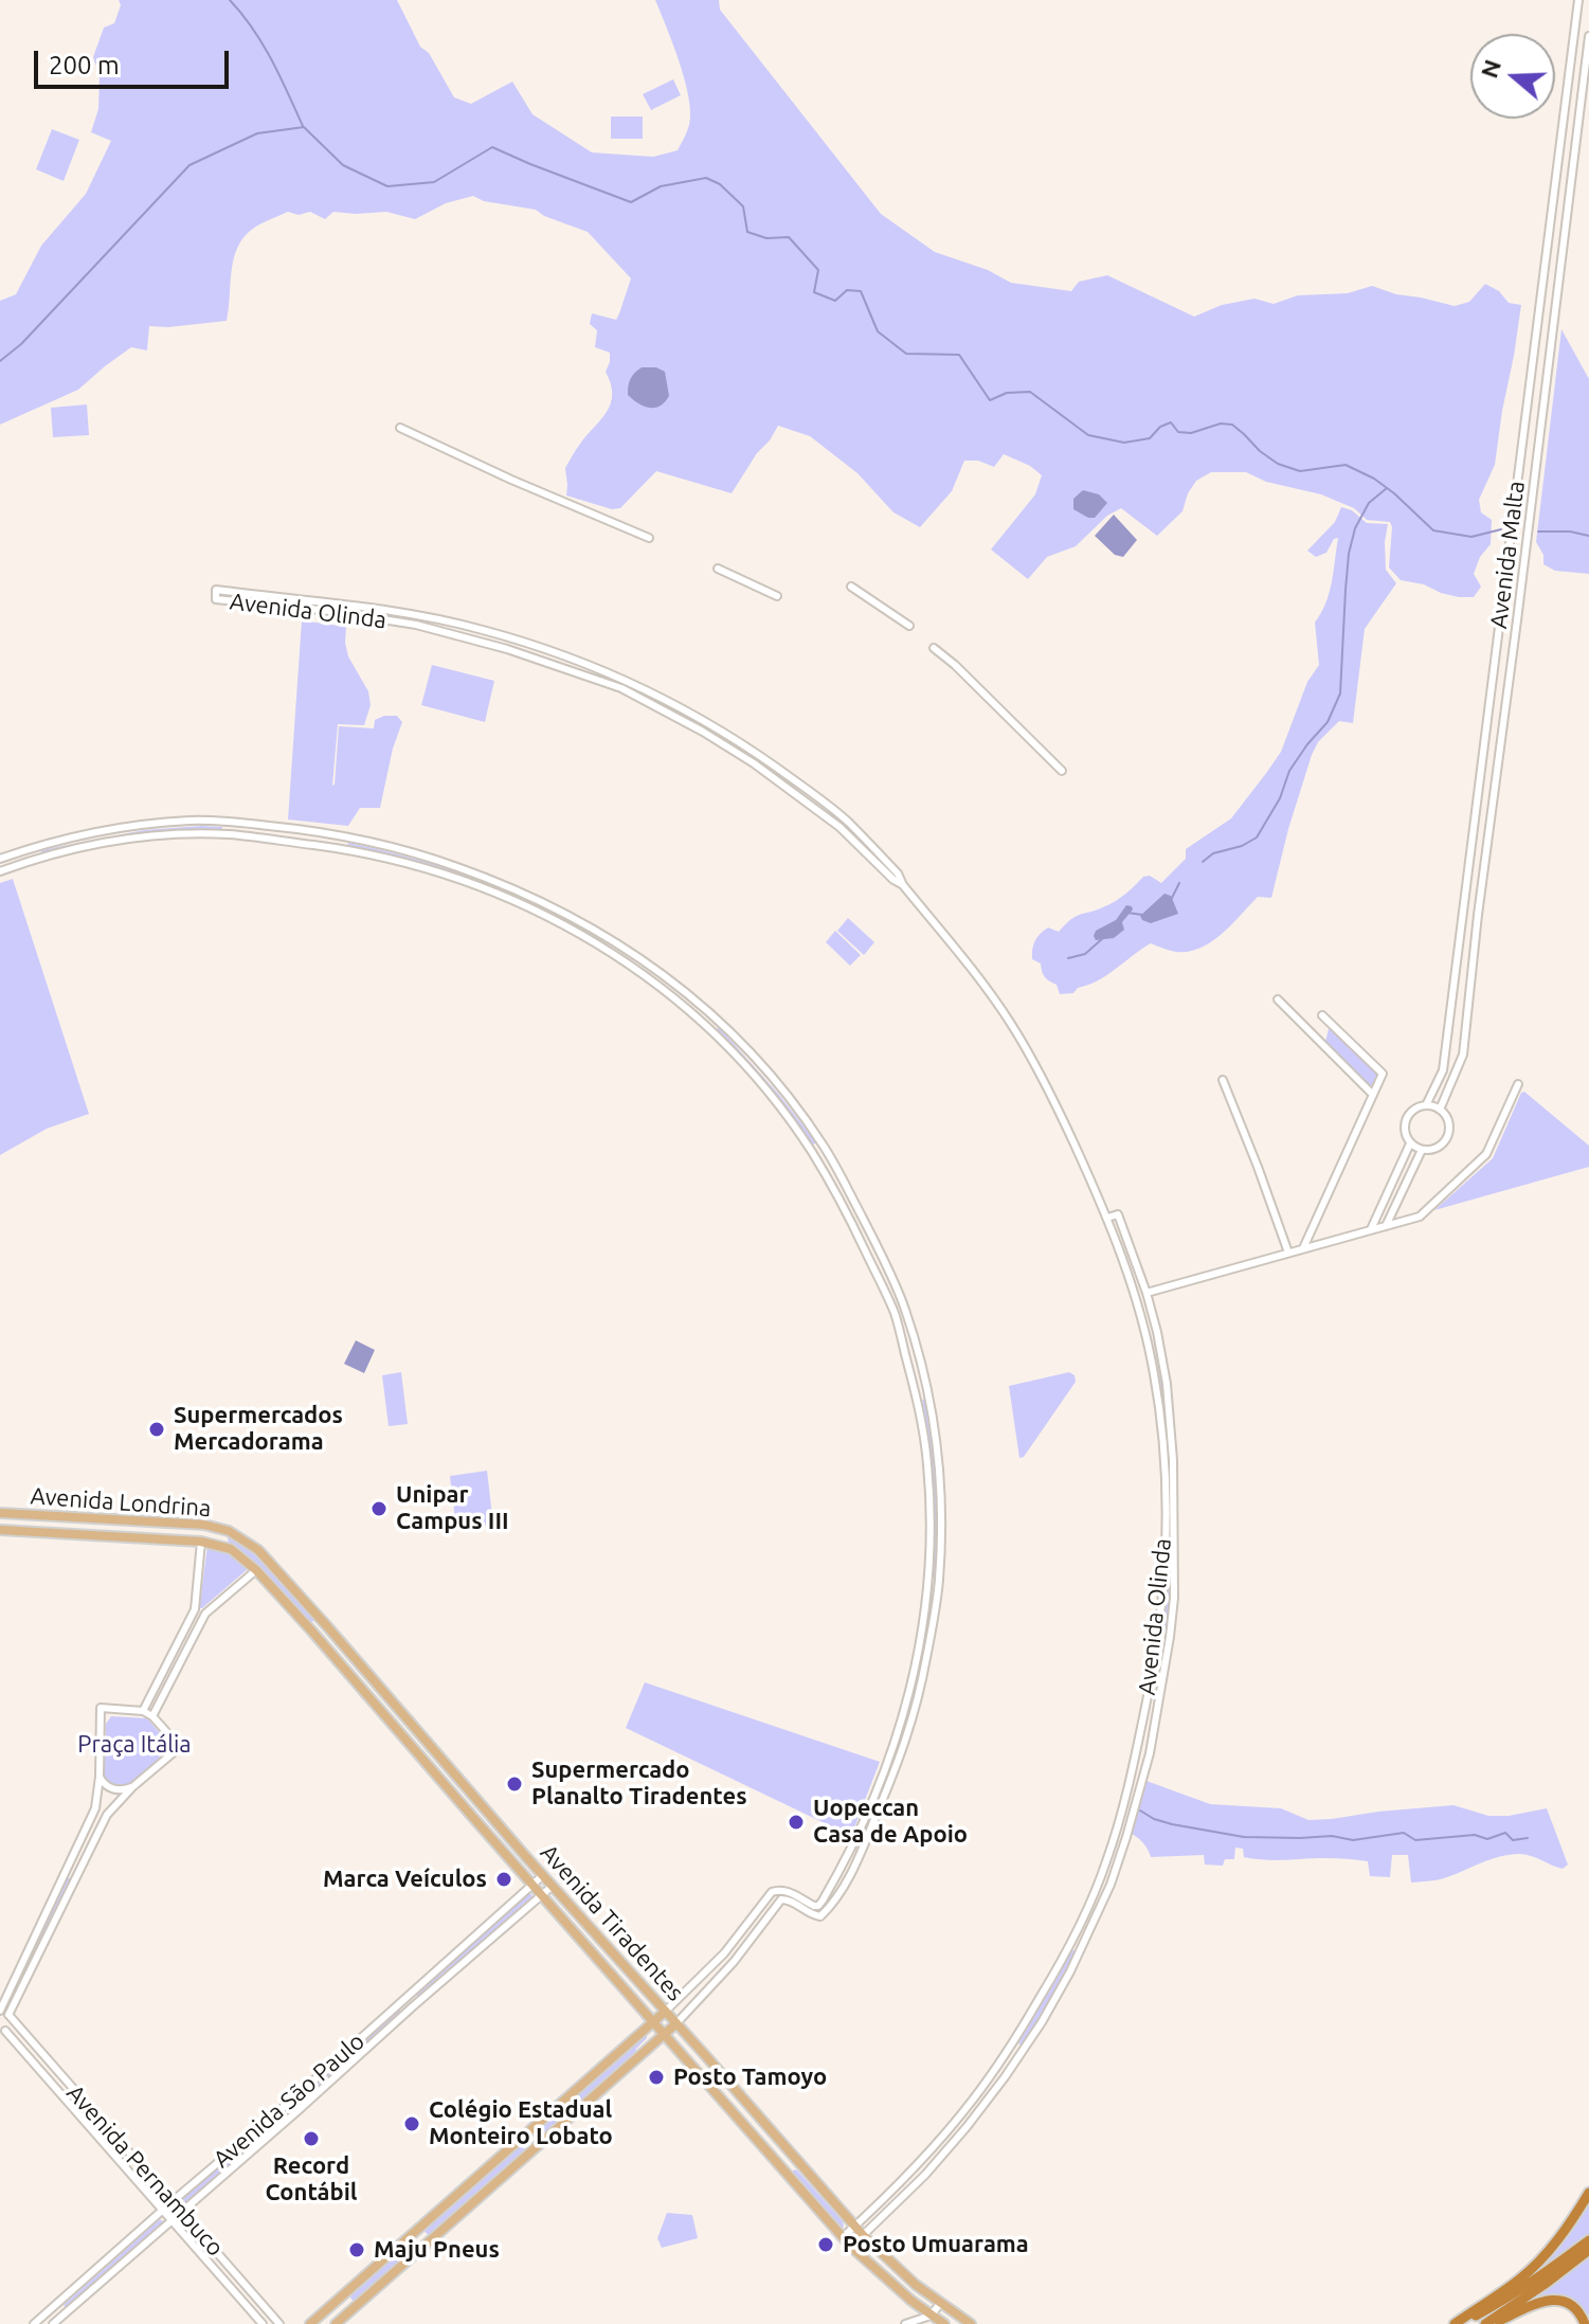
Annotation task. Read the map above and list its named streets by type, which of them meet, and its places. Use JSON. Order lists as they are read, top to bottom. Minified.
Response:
{"streets":{"main road":["Avenida Londrina","Avenida Tiradentes"],"street":["Avenida Malta","Avenida Olinda","Avenida São Paulo","Avenida Pernambuco"]},"crossings":[["Avenida Olinda","Avenida Tiradentes"],["Avenida Londrina","Avenida Tiradentes"],["Avenida Tiradentes","Avenida São Paulo"],["Avenida São Paulo","Avenida Pernambuco"]],"parks":["Praça Itália"],"places":["Supermercados Mercadorama","Unipar Campus III","Supermercado Planalto Tiradentes","Uopeccan Casa de Apoio","Marca Veículos","Posto Tamoyo","Colégio Estadual Monteiro Lobato","Record Contábil","Posto Umuarama","Maju Pneus"],"scale_bar":"200 m","north":"left"}
